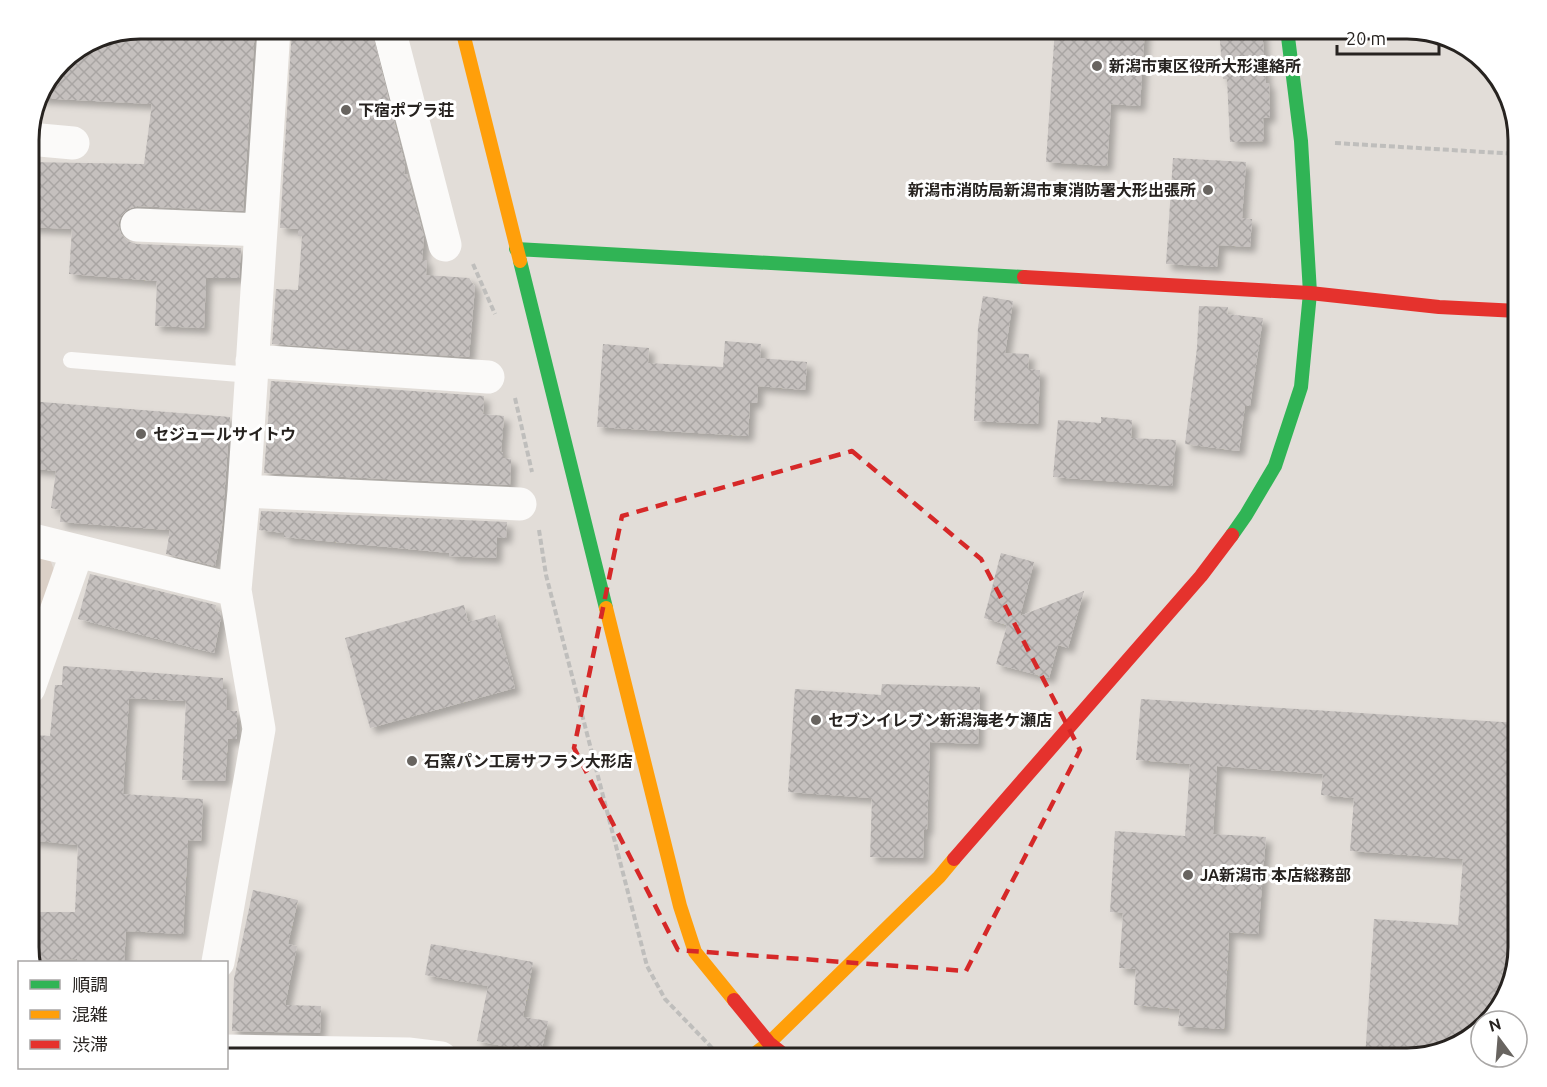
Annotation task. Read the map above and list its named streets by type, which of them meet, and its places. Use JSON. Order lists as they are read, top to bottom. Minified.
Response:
{"places":["新潟市東区役所大形連絡所","下宿ポプラ荘","新潟市消防局新潟市東消防署大形出張所","セジュールサイトウ","セブンイレブン新潟海老ケ瀬店","石窯パン工房サフラン大形店","JA新潟市 本店総務部"],"legend":["順調","混雑","渋滞"],"scale_bar":"20 m","north":"top"}
